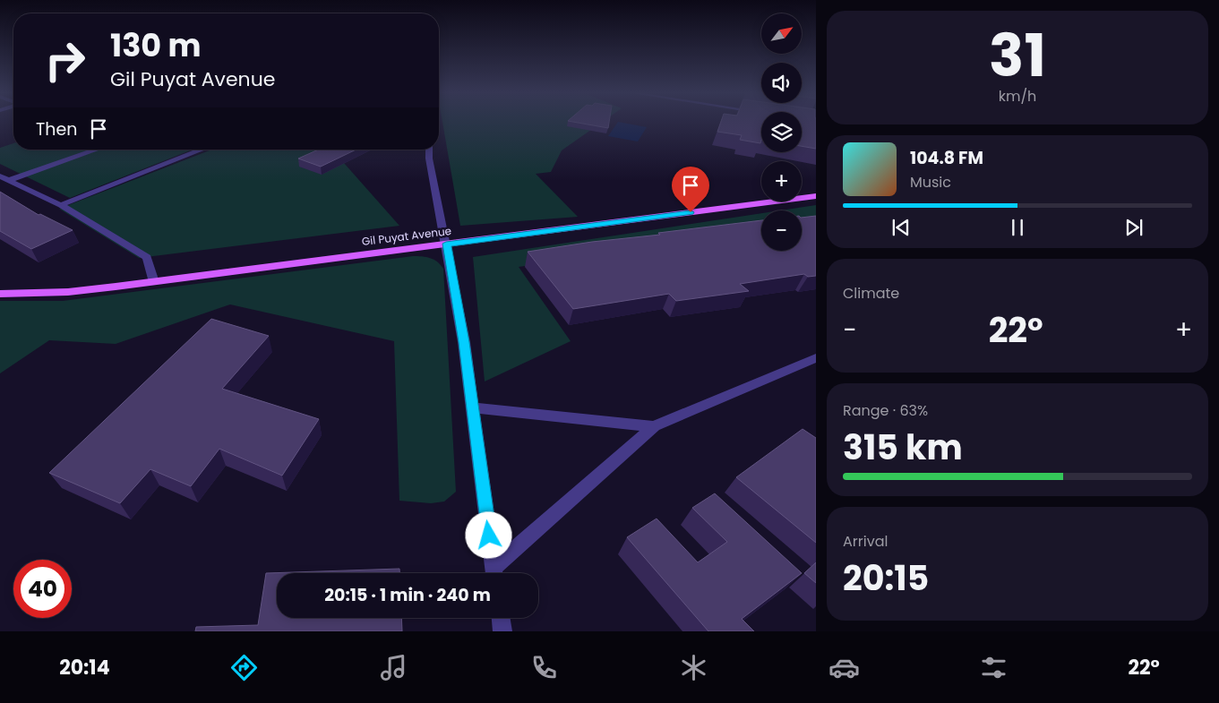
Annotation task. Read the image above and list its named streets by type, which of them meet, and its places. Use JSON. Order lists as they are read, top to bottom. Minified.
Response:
{"streets":{"main road":["Gil Puyat Avenue"]},"north":"top right","page":{"tile":[["31","km/h"],"Climate",["Range · 63%","315 km"],["Arrival","20:15"]],"map_buttons":["+","−"],"turn":["130 m","Gil Puyat Avenue"],"then":"Then","song":["104.8 FM","Music"],"heat":["−","22°","+"],"limit":"40","trip":"20:15 · 1 min · 240 m","tabs":["20:14","22°"]}}
